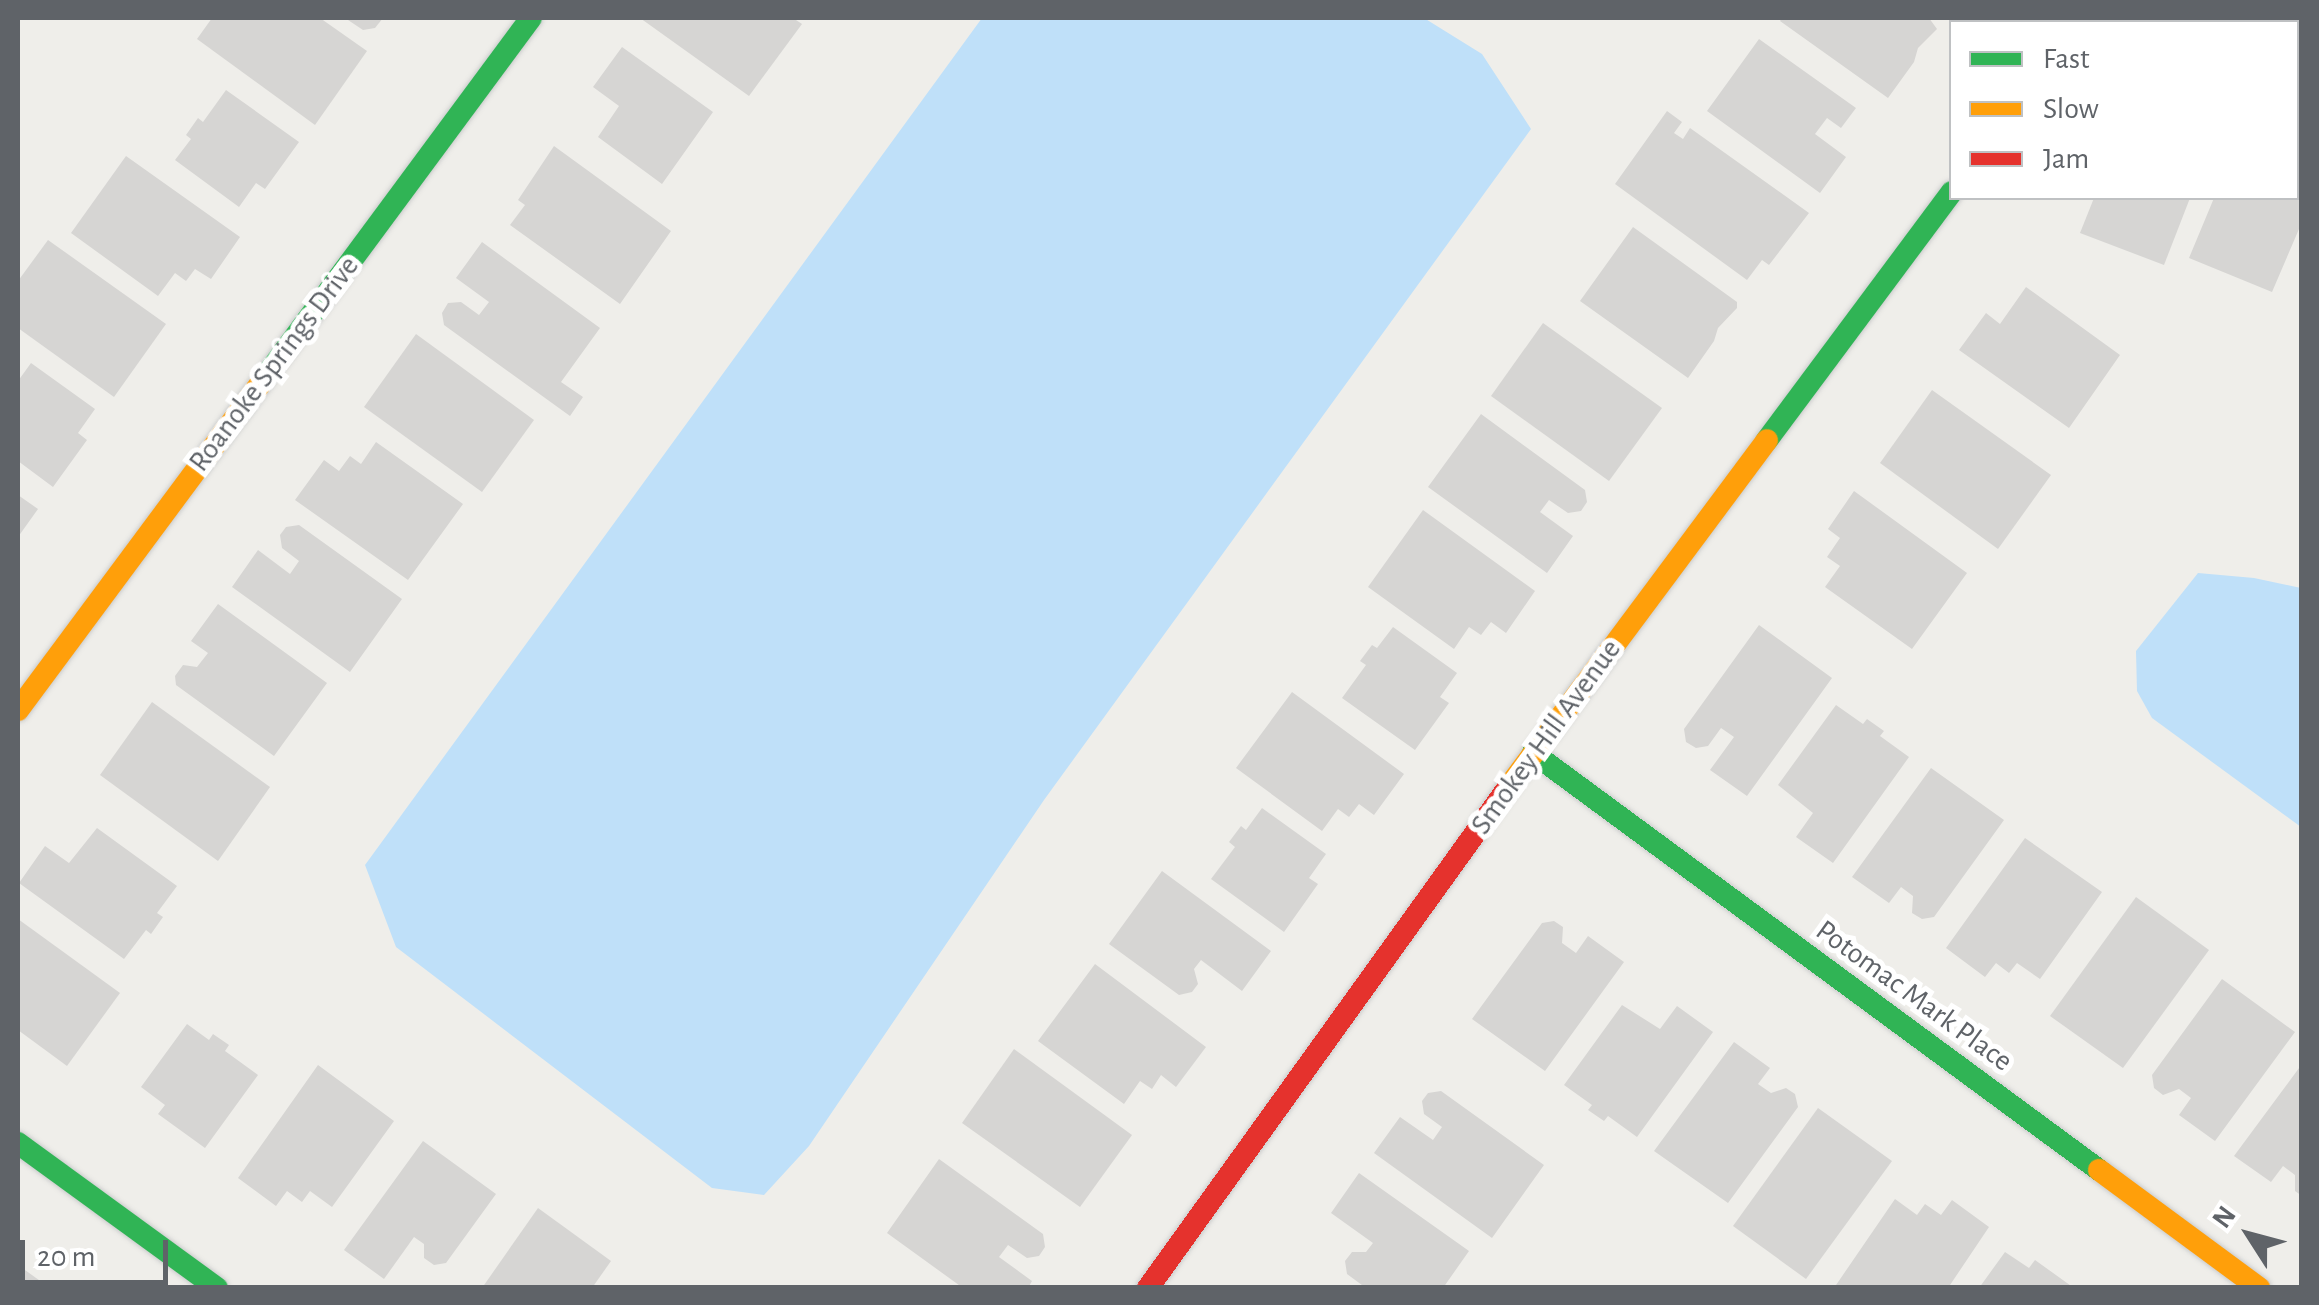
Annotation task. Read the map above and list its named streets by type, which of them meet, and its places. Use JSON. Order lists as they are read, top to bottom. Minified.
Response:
{"streets":{"street":["Roanoke Springs Drive","Smokey Hill Avenue","Potomac Mark Place"]},"crossings":[["Smokey Hill Avenue","Potomac Mark Place"]],"legend":["Fast","Slow","Jam"],"scale_bar":"20 m","north":"top left"}
